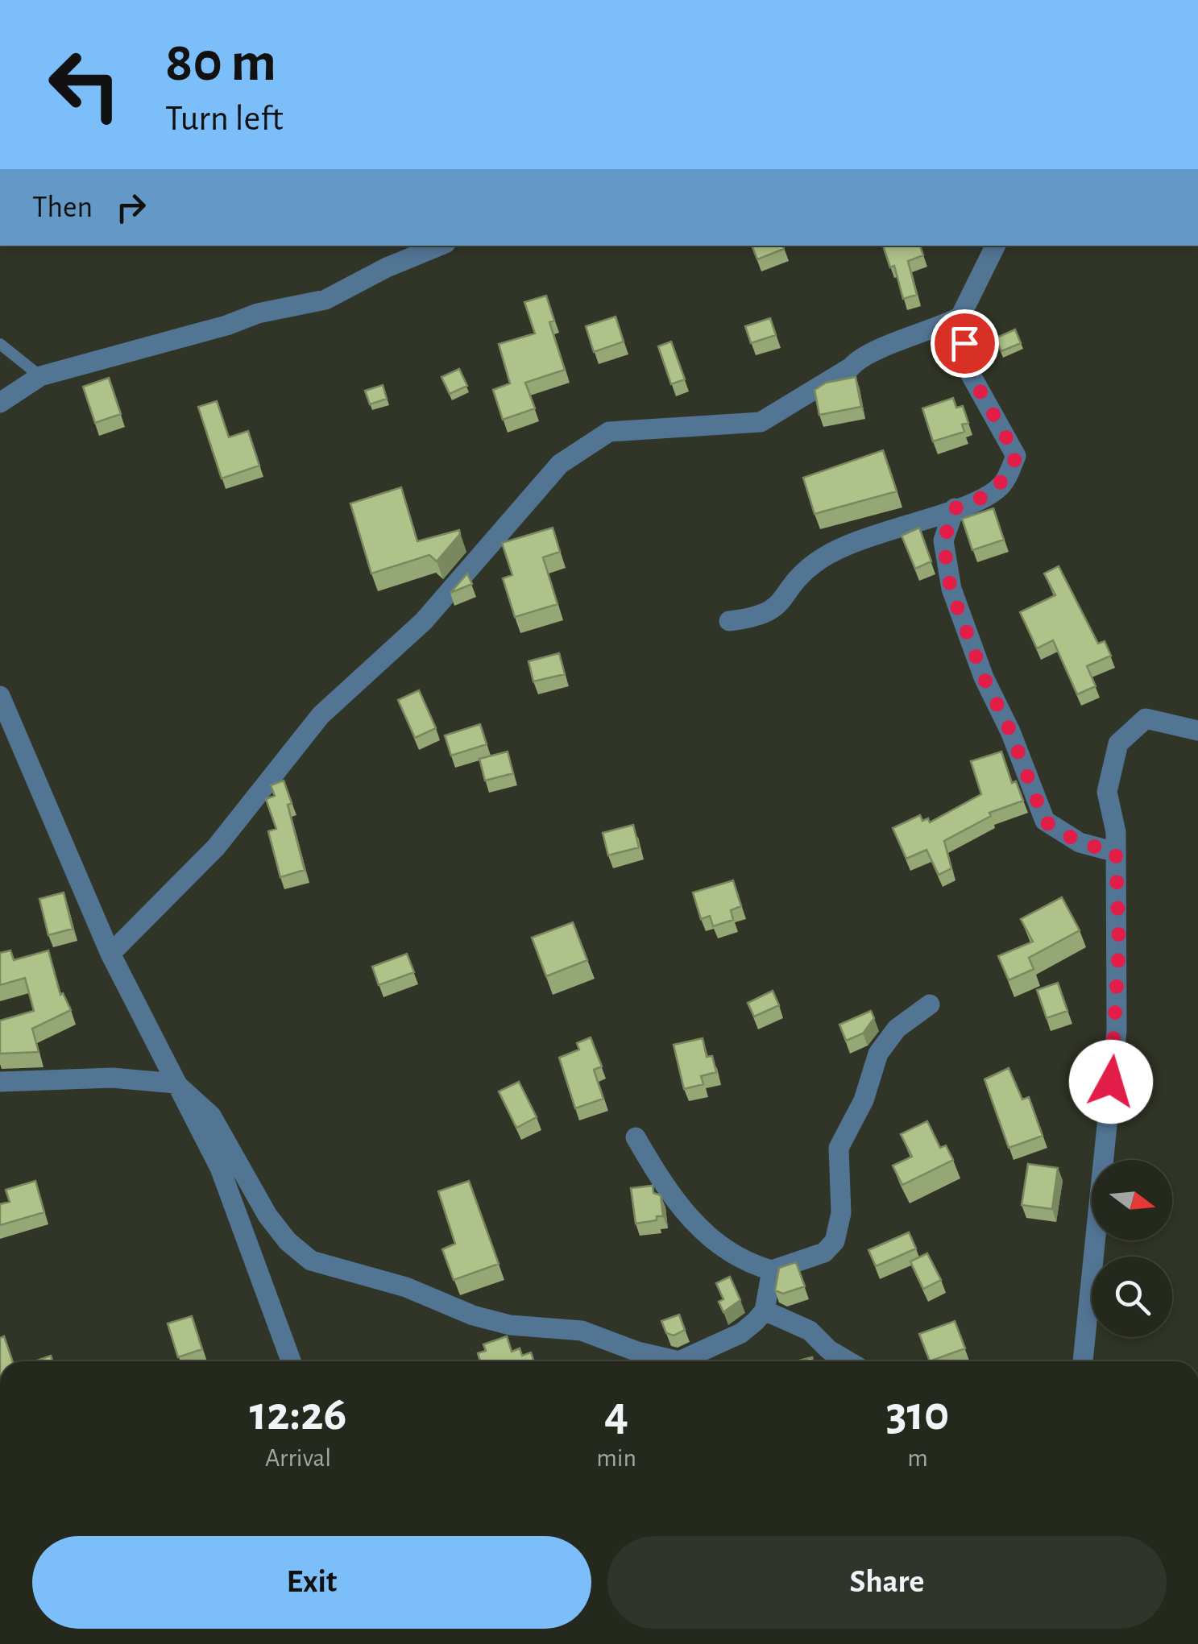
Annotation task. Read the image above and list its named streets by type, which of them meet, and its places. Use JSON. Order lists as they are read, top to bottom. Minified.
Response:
{"north":"right","page":{"turn":["80 m","Turn left"],"then":"Then","eta":["12:26","Arrival","4","min","310","m"],"buttons":["Exit","Share"]}}
